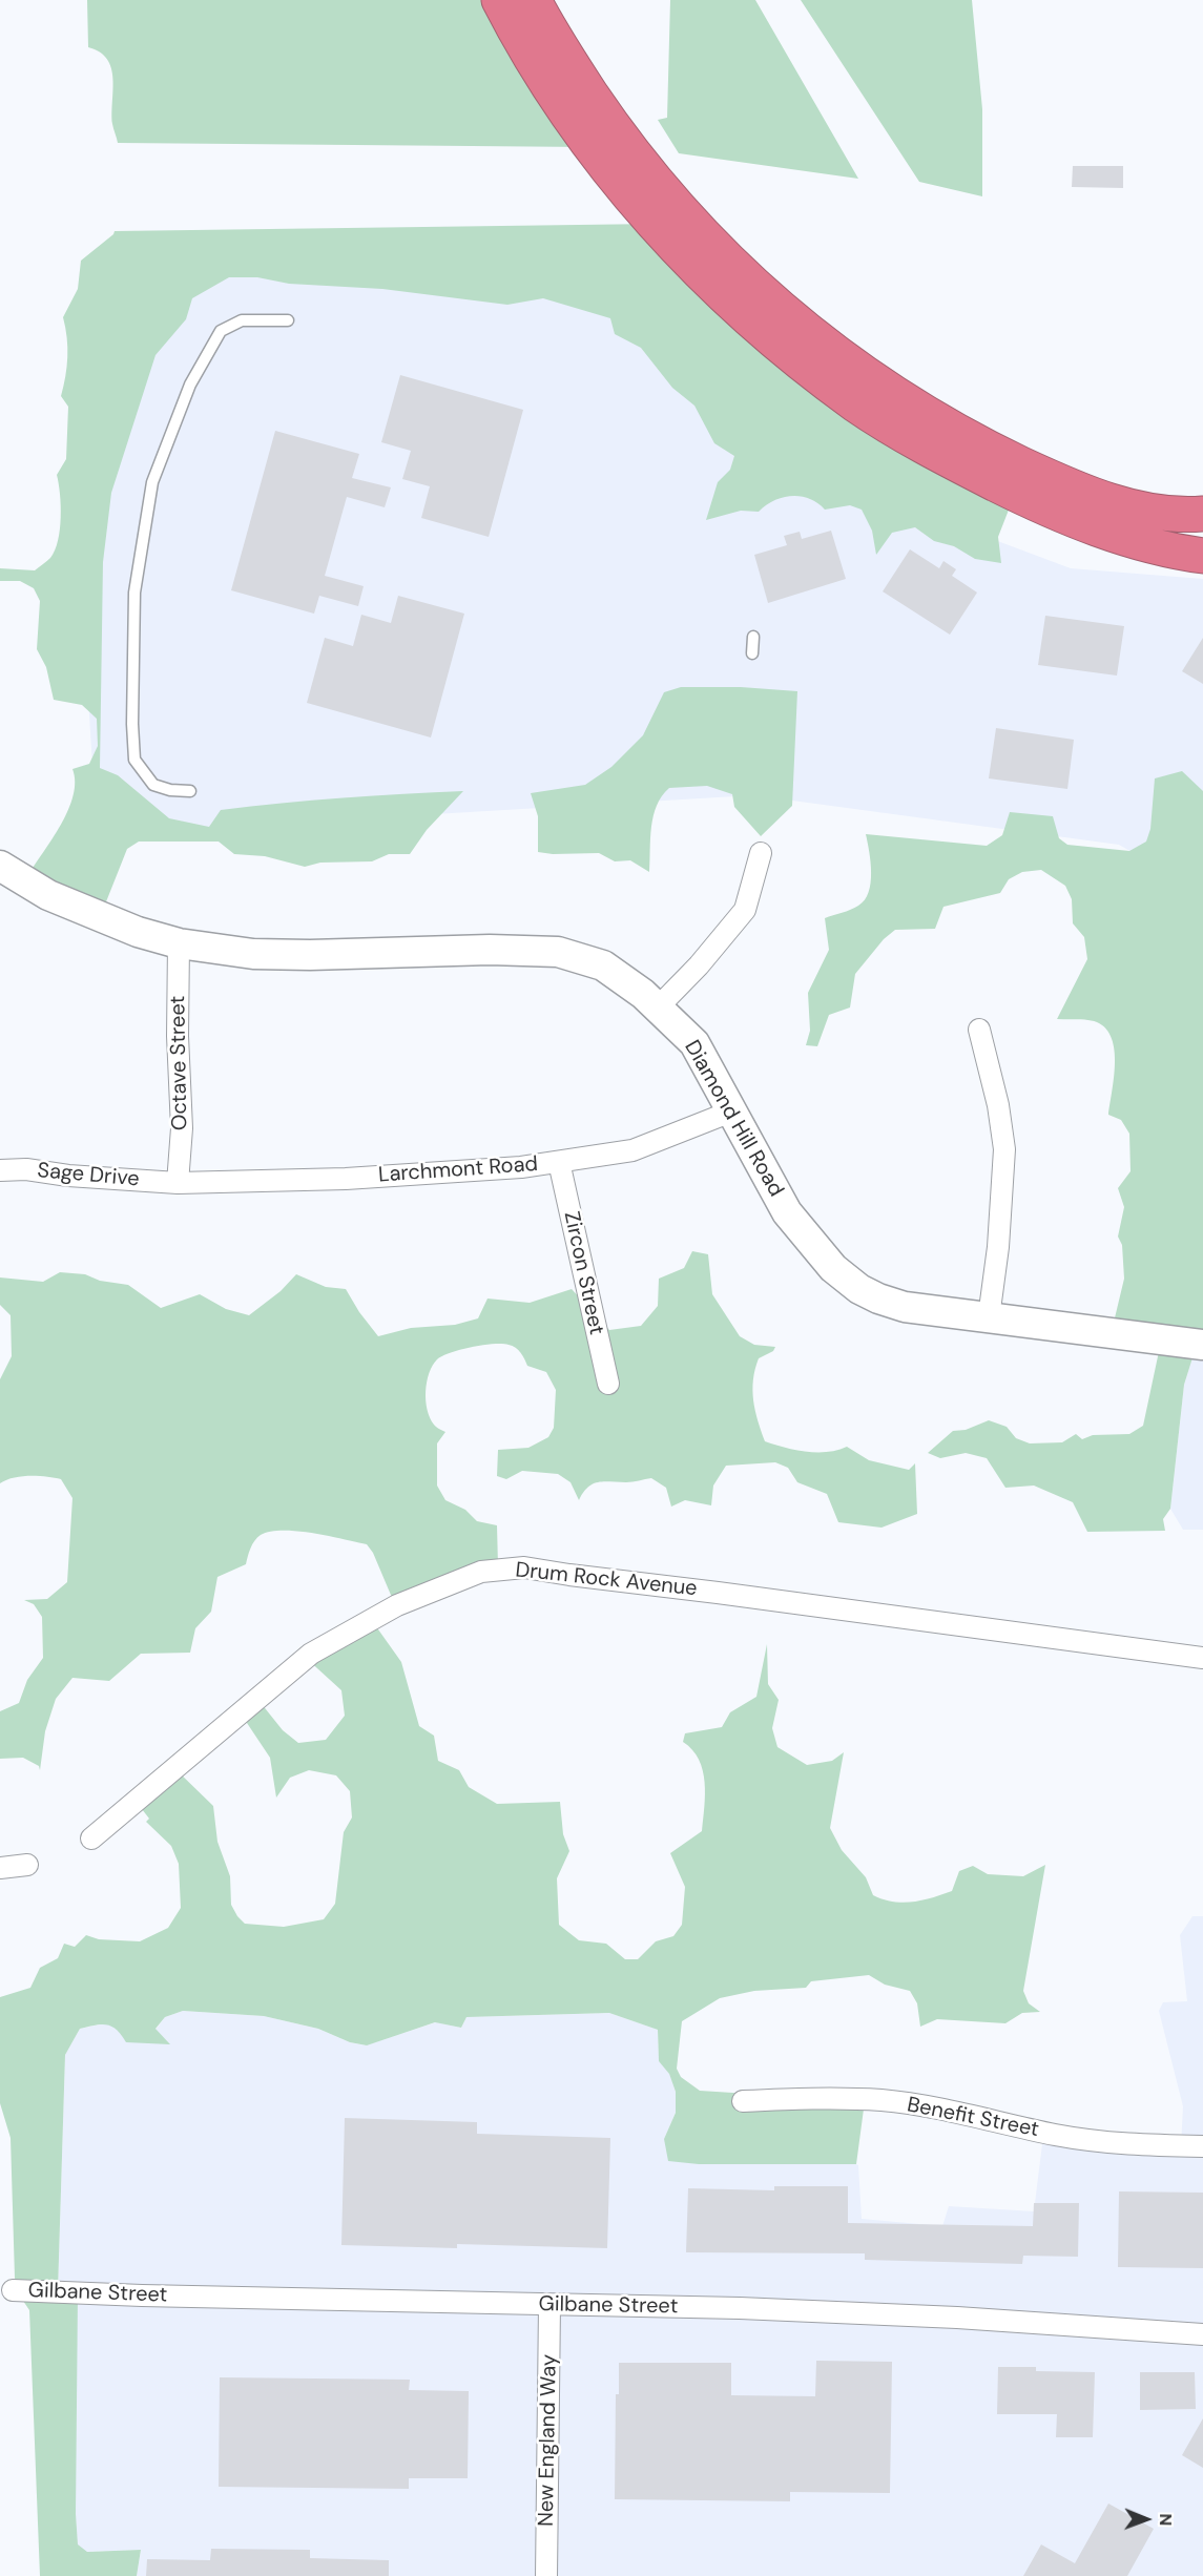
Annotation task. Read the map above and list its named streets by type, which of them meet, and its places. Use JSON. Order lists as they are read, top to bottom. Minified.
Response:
{"streets":{"street":["Octave Street","Diamond Hill Road","Larchmont Road","Sage Drive","Zircon Street","Drum Rock Avenue","Benefit Street","Gilbane Street","New England Way"]},"crossings":[["Octave Street","Diamond Hill Road"],["Octave Street","Larchmont Road"],["Octave Street","Sage Drive"],["Diamond Hill Road","Larchmont Road"],["Larchmont Road","Sage Drive"],["Larchmont Road","Zircon Street"],["Gilbane Street","New England Way"]],"north":"right"}
